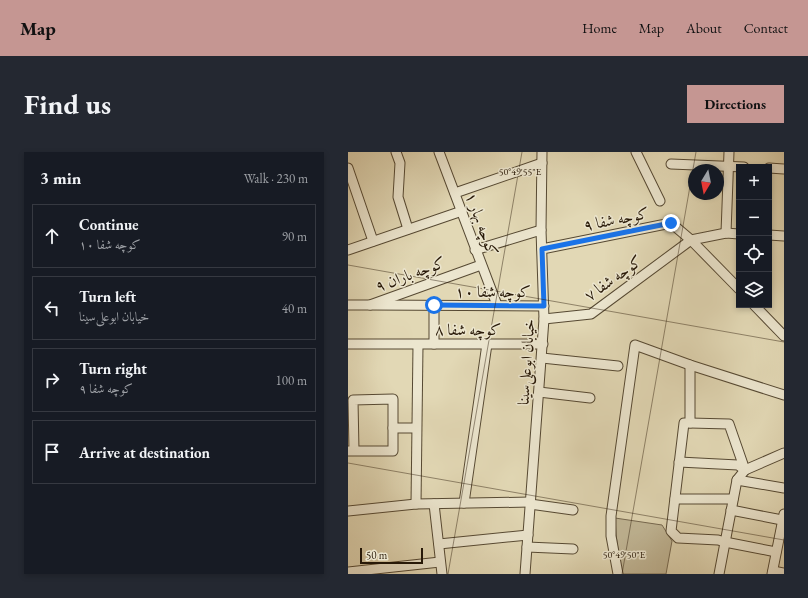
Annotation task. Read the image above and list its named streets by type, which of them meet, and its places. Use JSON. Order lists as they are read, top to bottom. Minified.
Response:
{"streets":{"street":["کوچه شفا ۹","کوچه بهار ۱","کوچه باران ۹","کوچه شفا ۷","کوچه شفا ۱۰","کوچه شفا ۸","خیابان ابوعلی‌سینا"]},"crossings":[["کوچه شفا ۹","کوچه شفا ۷"],["کوچه شفا ۹","خیابان ابوعلی‌سینا"],["کوچه بهار ۱","کوچه باران ۹"],["کوچه بهار ۱","کوچه شفا ۱۰"],["کوچه باران ۹","کوچه شفا ۱۰"],["کوچه شفا ۷","خیابان ابوعلی‌سینا"],["کوچه شفا ۱۰","خیابان ابوعلی‌سینا"],["کوچه شفا ۸","خیابان ابوعلی‌سینا"]],"scale_bar":"50 m","north":"bottom","page":{"header":"Map","nav":["Home","Map","About","Contact"],"buttons":"Directions","title":"Find us","heading":["3 min","Walk · 230 m"],"map_buttons":["+","−"],"list":[["Continue","کوچه شفا ۱۰","90 m"],["Turn left","خیابان ابوعلی‌سینا","40 m"],["Turn right","کوچه شفا ۹","100 m"],"Arrive at destination"],"scale":"50 m"},"coordinates":["50°49'55\"E","50°49'50\"E"]}
